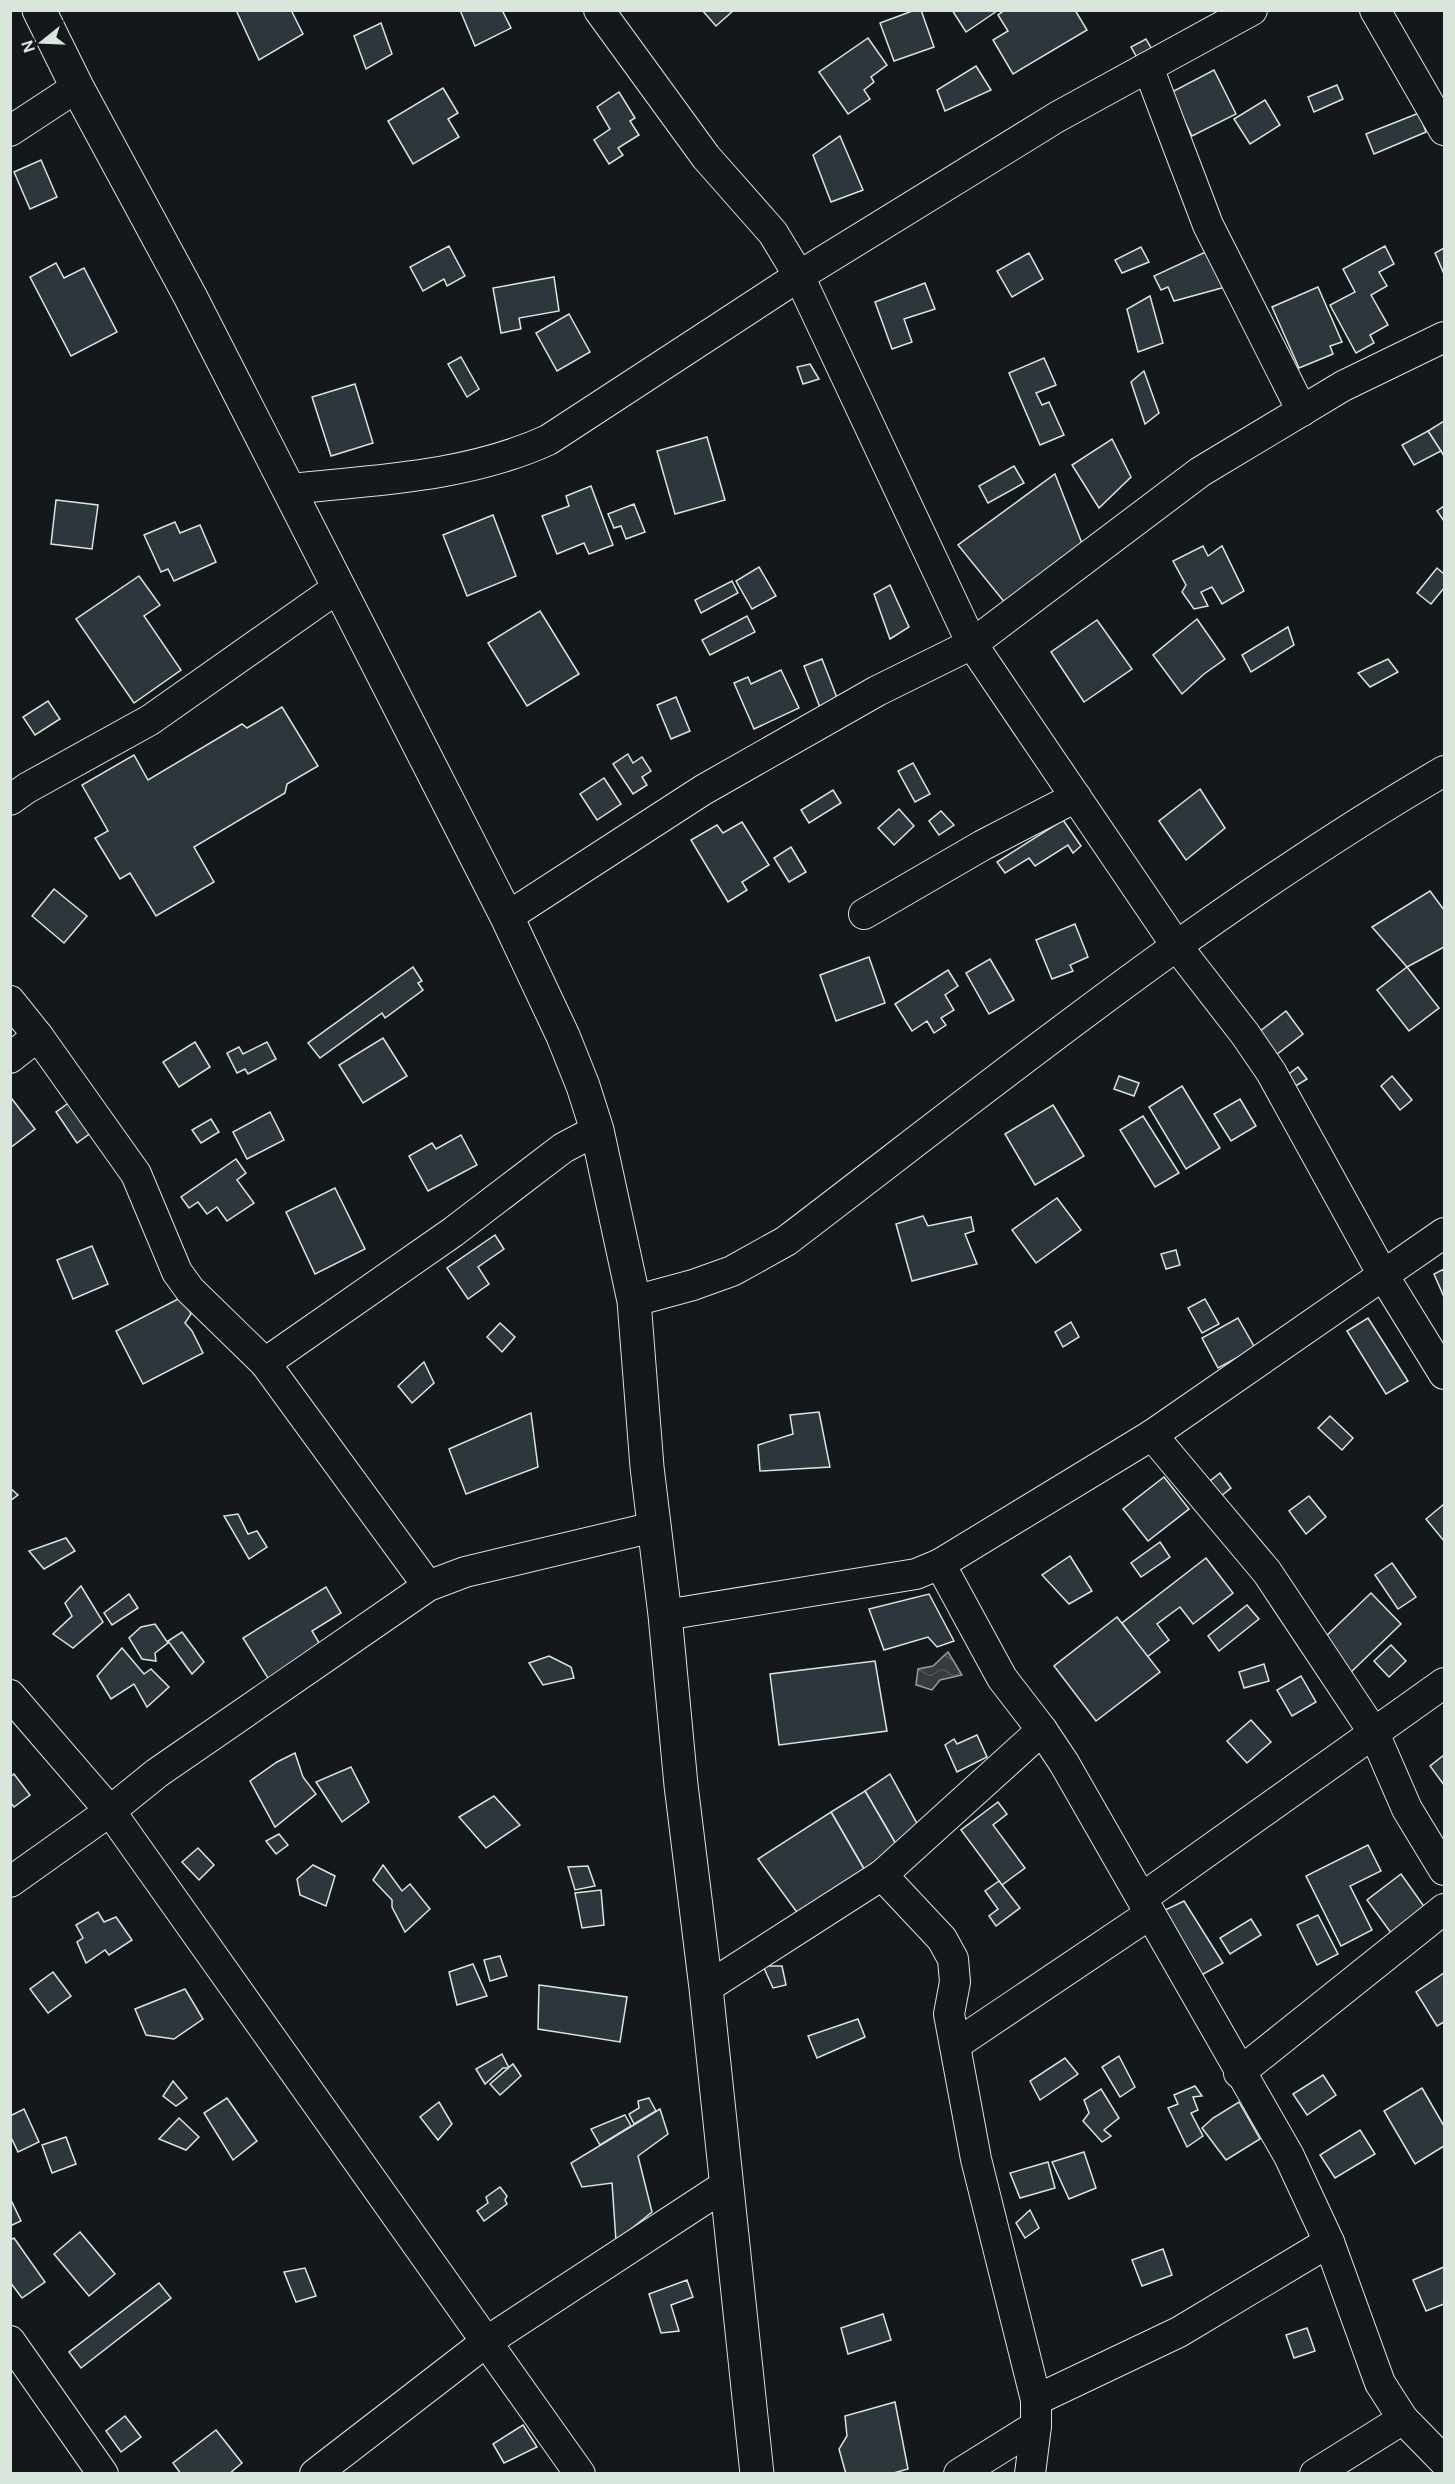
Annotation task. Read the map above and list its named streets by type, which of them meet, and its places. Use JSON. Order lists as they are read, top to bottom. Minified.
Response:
{"north":"left"}
